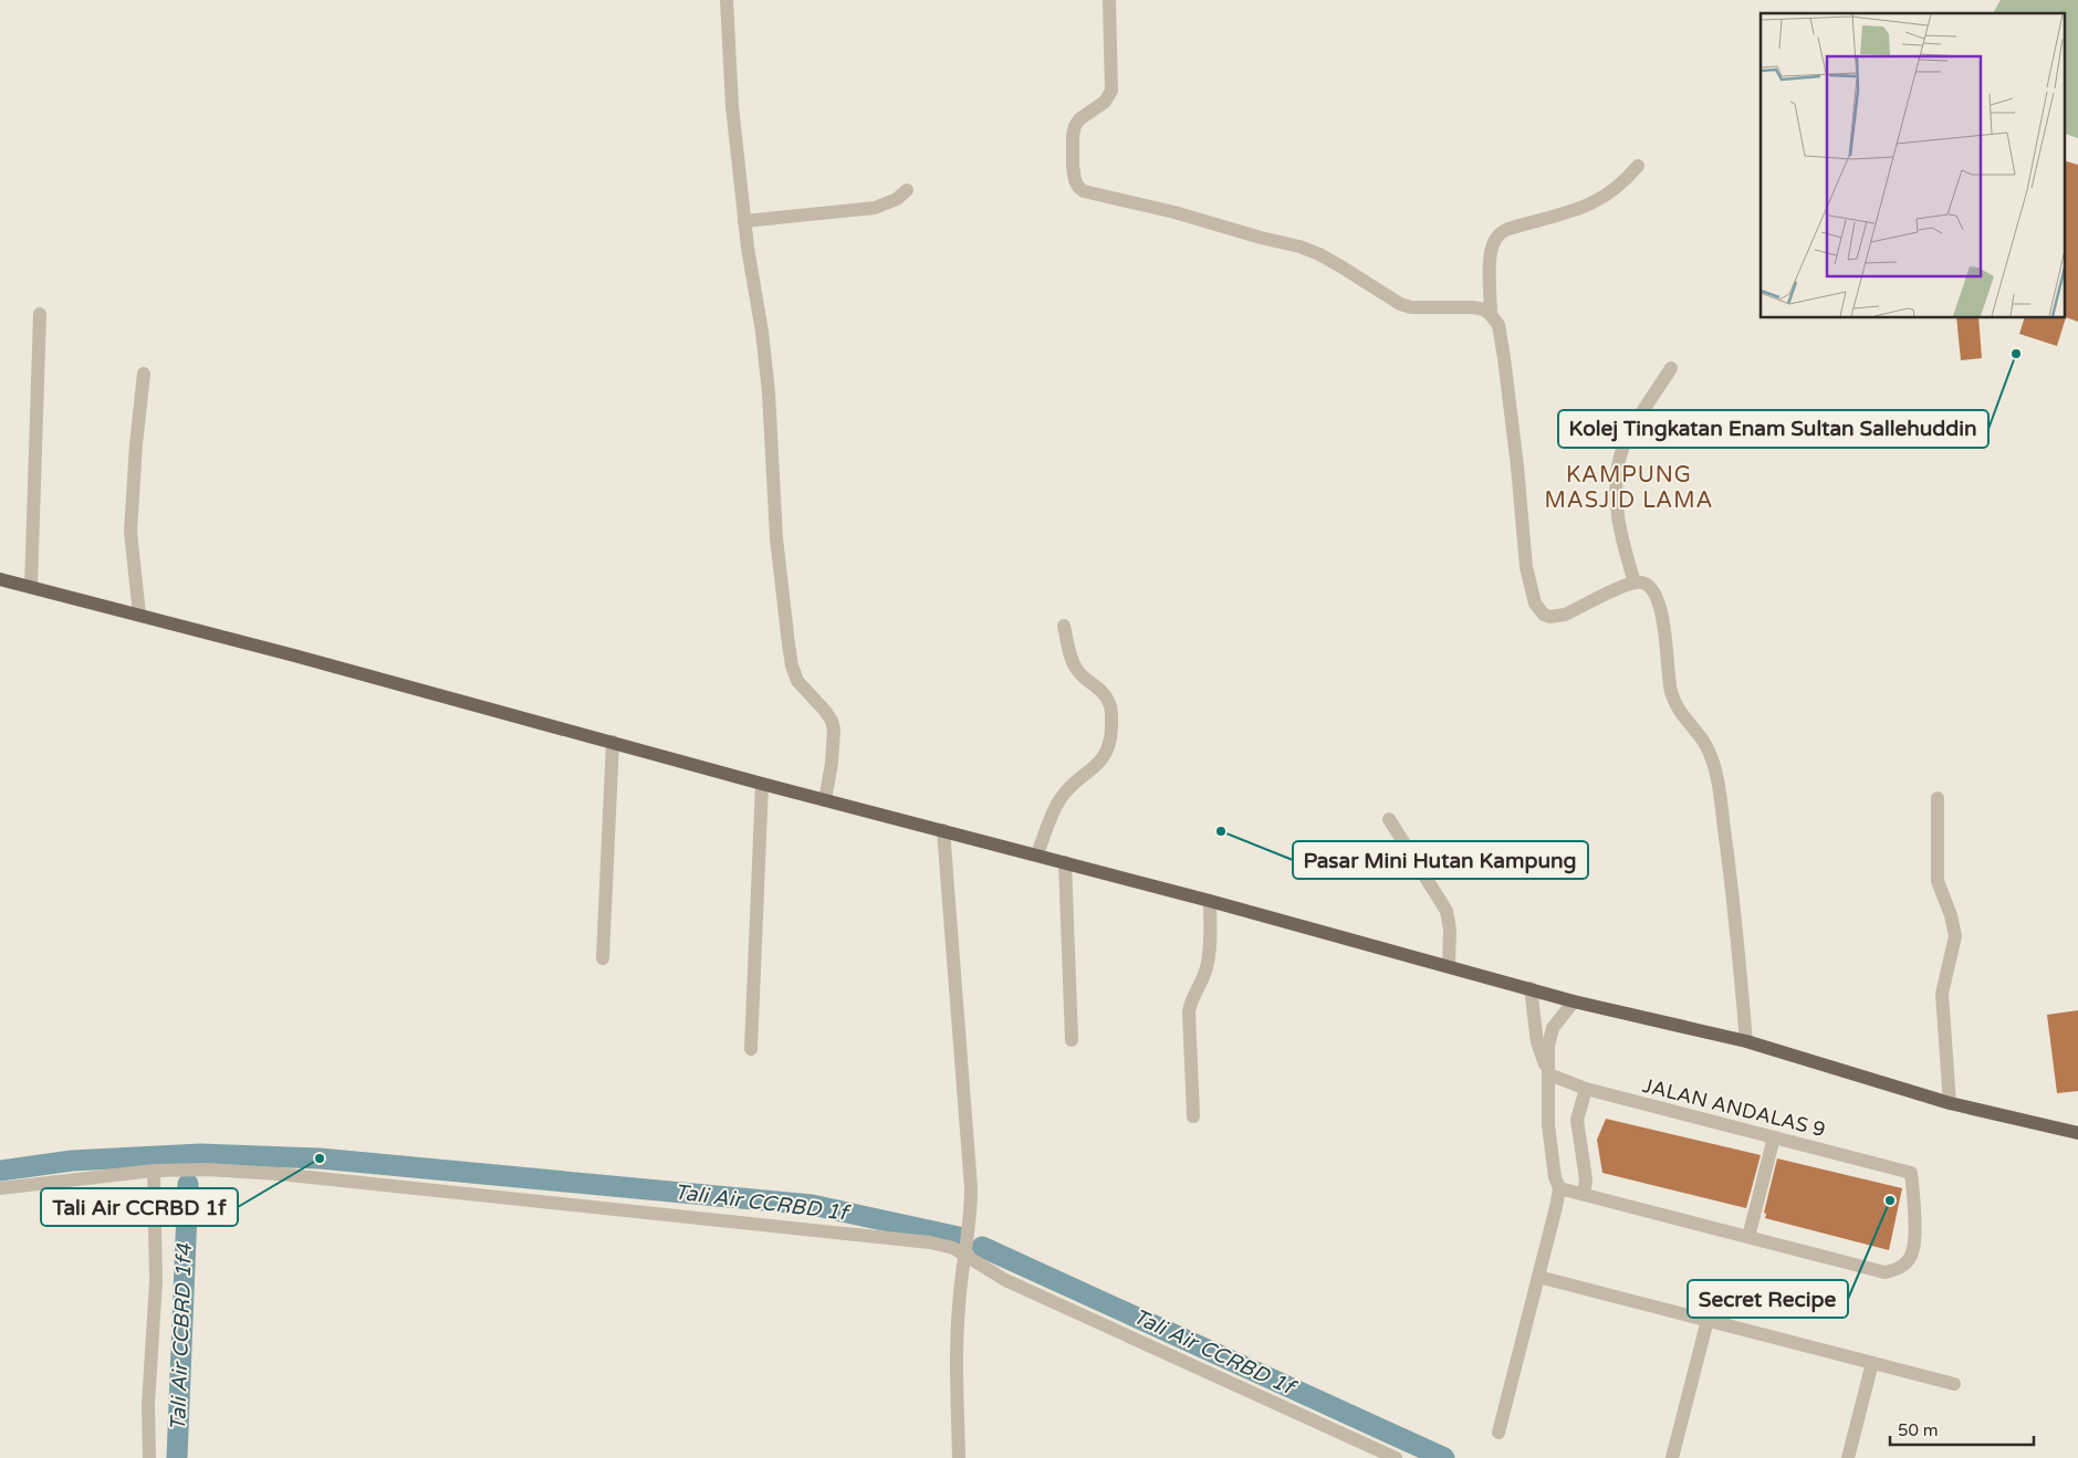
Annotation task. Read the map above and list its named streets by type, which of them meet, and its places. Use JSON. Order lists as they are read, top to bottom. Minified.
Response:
{"streets":{"street":["JALAN ANDALAS 9"]},"districts":["KAMPUNG MASJID LAMA"],"water":["Tali Air CCRBD 1f","Tali Air CCBRD 1f4"],"places":["Kolej Tingkatan Enam Sultan Sallehuddin","Pasar Mini Hutan Kampung","Tali Air CCRBD 1f","Secret Recipe"],"scale_bar":"50 m"}
